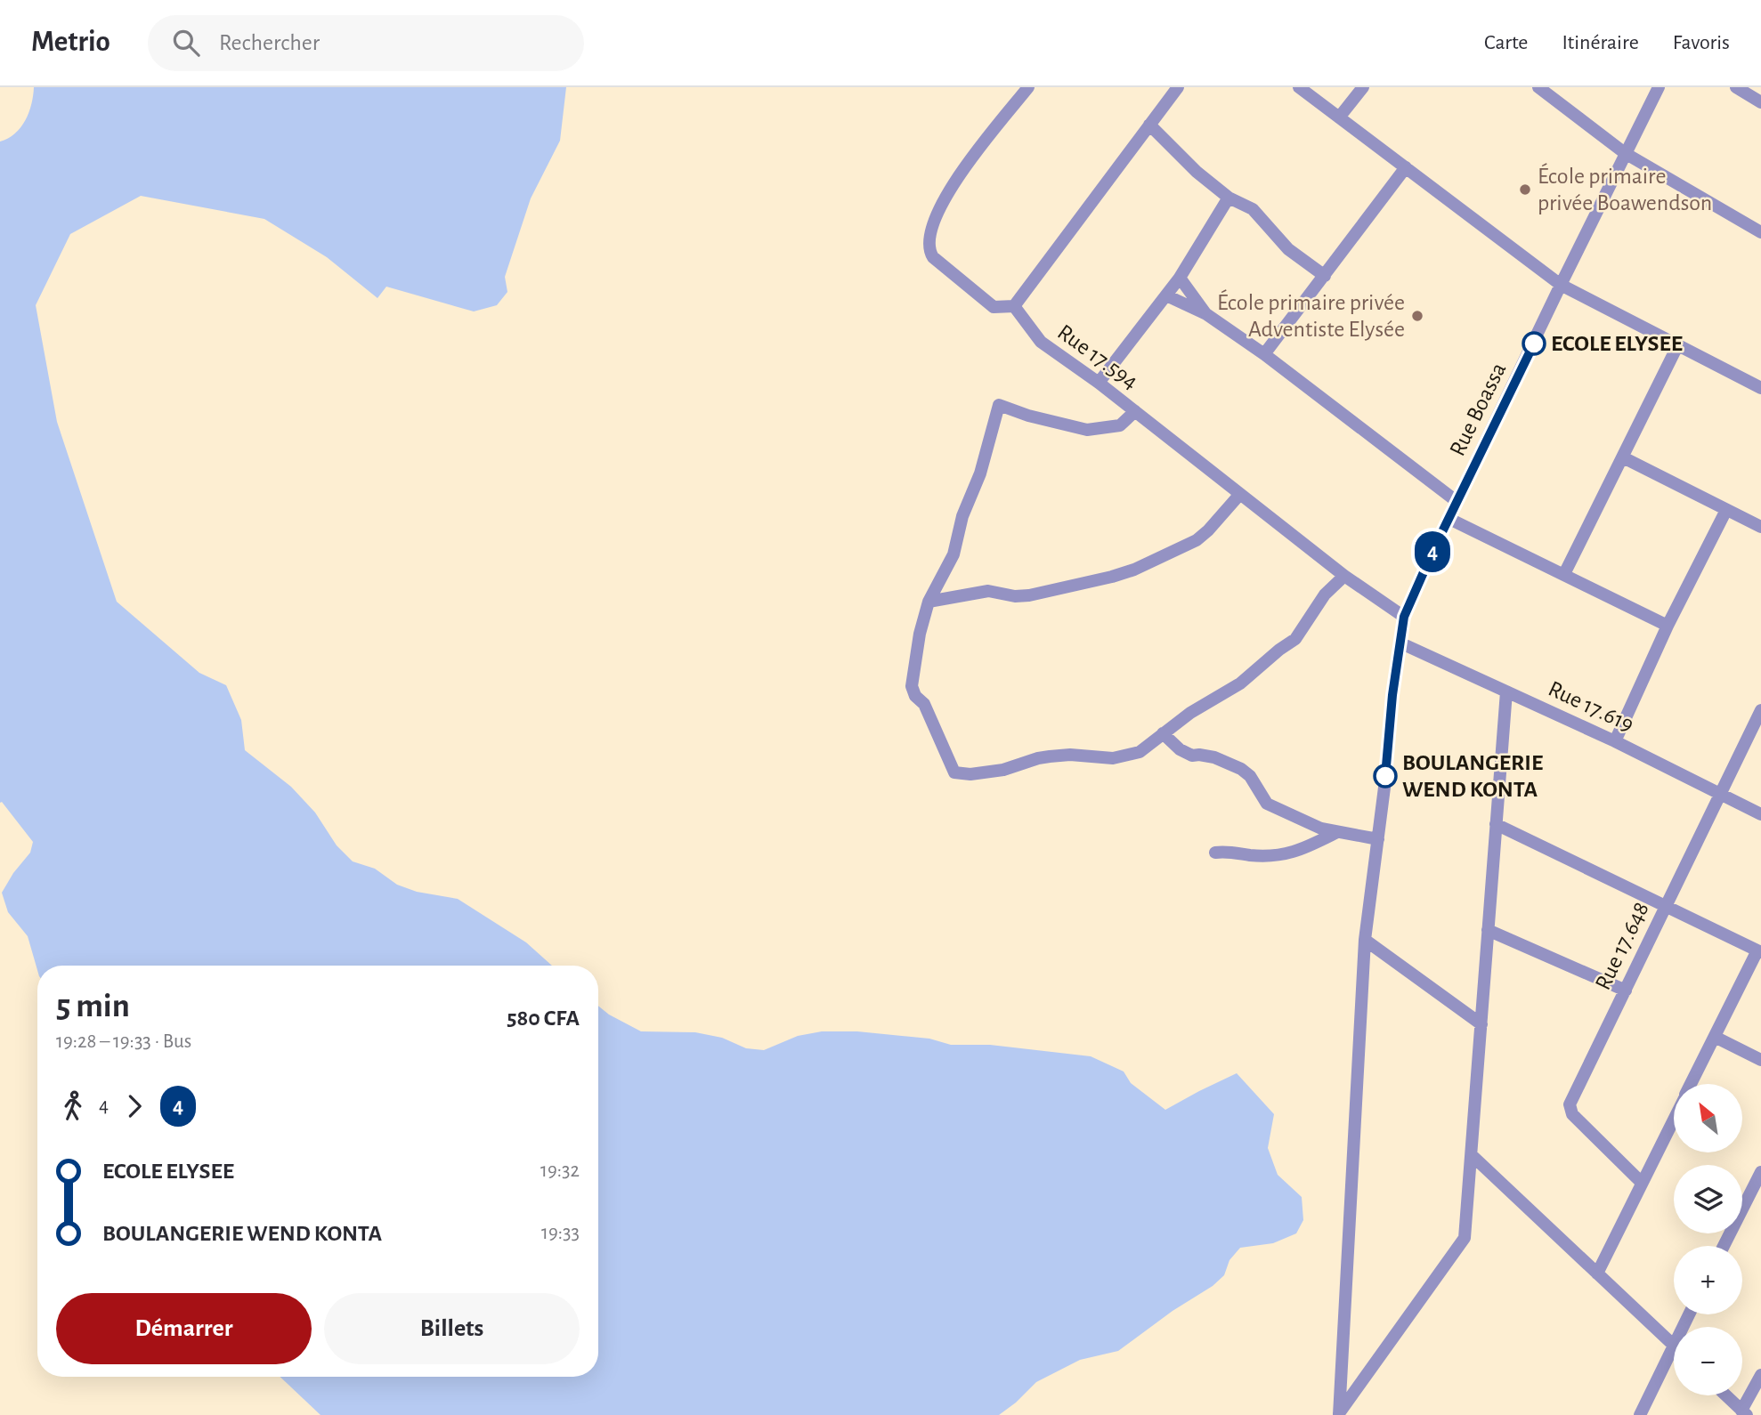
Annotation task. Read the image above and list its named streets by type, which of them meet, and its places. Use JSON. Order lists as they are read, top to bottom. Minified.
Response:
{"streets":{"street":["Rue 17.594","Rue Boassa","Rue 17.619","Rue 17.648"]},"crossings":[["Rue 17.594","Rue Boassa"],["Rue Boassa","Rue 17.619"],["Rue 17.619","Rue 17.648"]],"places":["École primaire privée Boawendson","École primaire privée Adventiste Elysée","ECOLE ELYSEE","BOULANGERIE WEND KONTA"],"lines":["bus line 4"],"north":"top left","page":{"header":"Metrio","search":"Rechercher","nav":["Carte","Itinéraire","Favoris"],"on_map":"4","heading":["5 min","19:28 – 19:33 · Bus","580 CFA"],"legs":["4","4"],"map_buttons":["+","−"],"list":[{"name":"ECOLE ELYSEE","value":"19:32"},{"name":"BOULANGERIE WEND KONTA","value":"19:33"}],"buttons":["Démarrer","Billets"]}}
